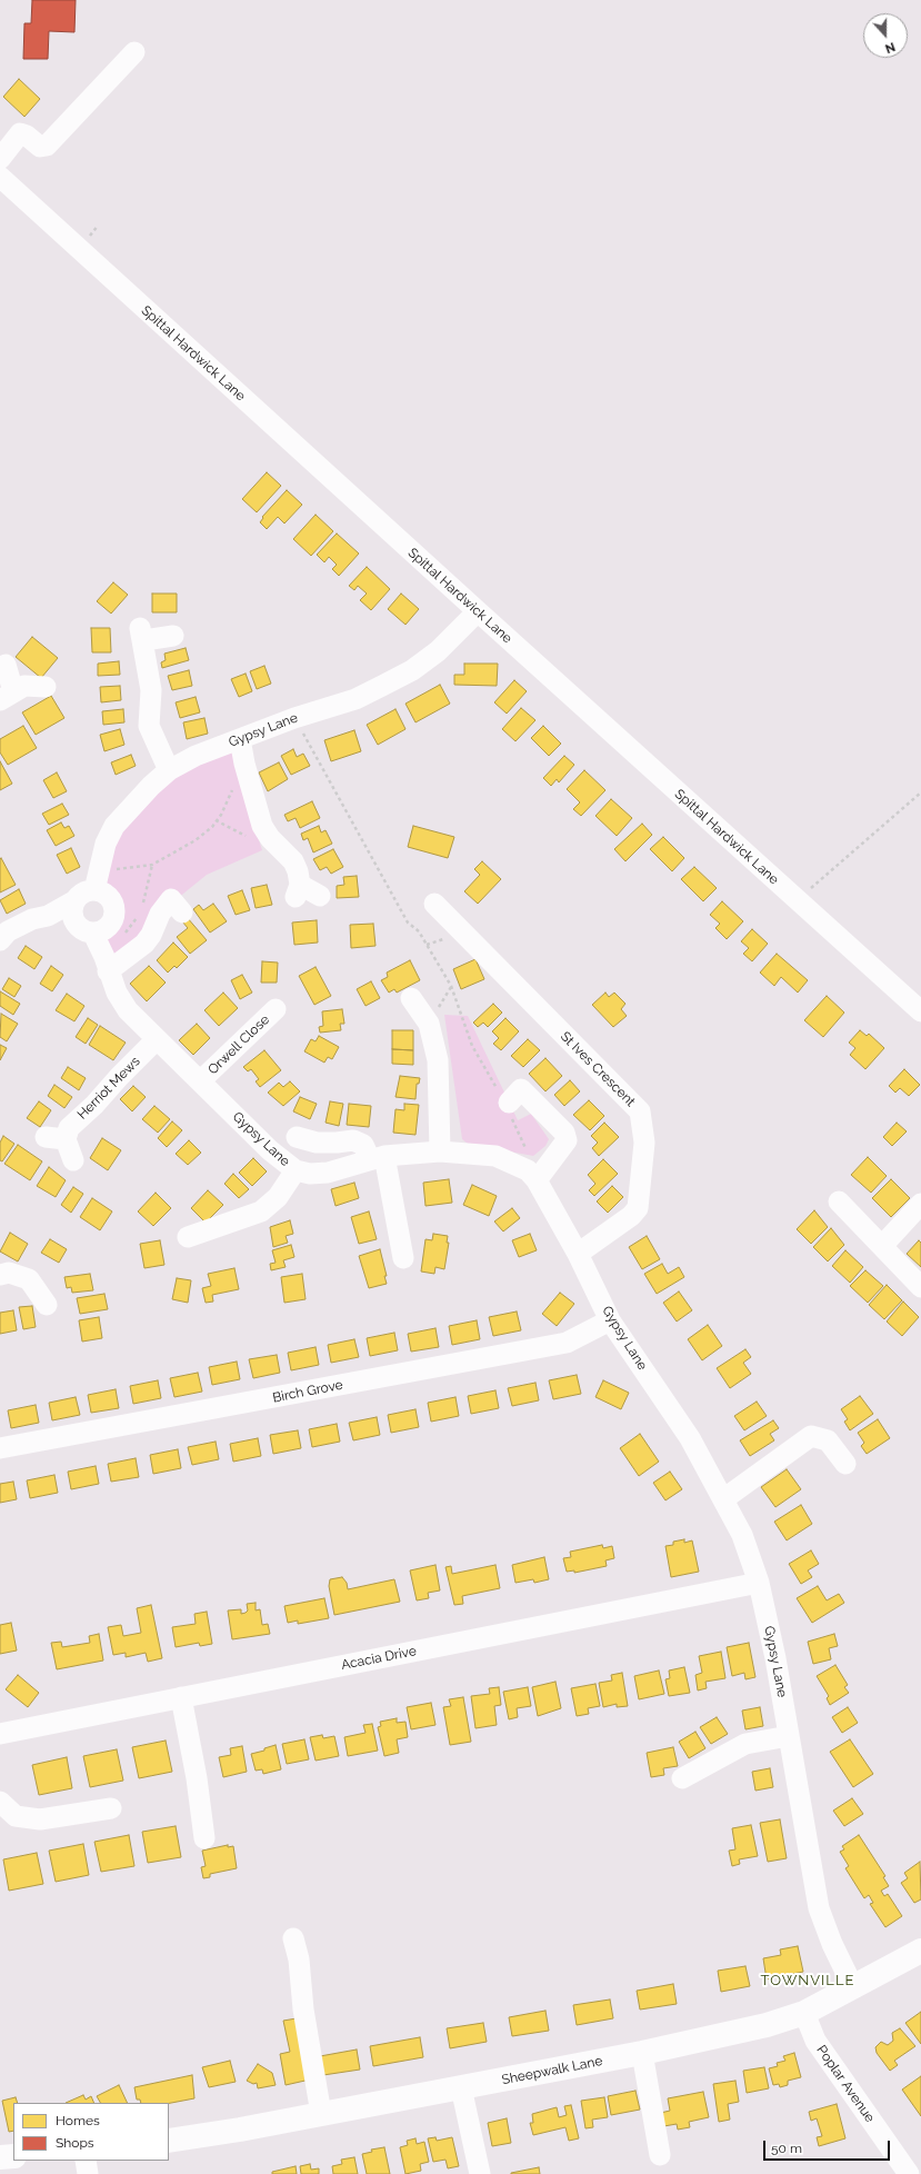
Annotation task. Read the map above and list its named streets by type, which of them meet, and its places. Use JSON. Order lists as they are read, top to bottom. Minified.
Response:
{"streets":{"main road":["Sheepwalk Lane"],"street":["Spittal Hardwick Lane","Gypsy Lane","Orwell Close","St Ives Crescent","Herriot Mews","Birch Grove","Acacia Drive","Poplar Avenue"]},"crossings":[["Spittal Hardwick Lane","Gypsy Lane"],["Gypsy Lane","Orwell Close"],["Gypsy Lane","St Ives Crescent"],["Gypsy Lane","Herriot Mews"],["Gypsy Lane","Birch Grove"],["Gypsy Lane","Acacia Drive"],["Gypsy Lane","Sheepwalk Lane"],["Sheepwalk Lane","Poplar Avenue"]],"districts":["TOWNVILLE"],"legend":["Homes","Shops"],"scale_bar":"50 m","north":"bottom"}
